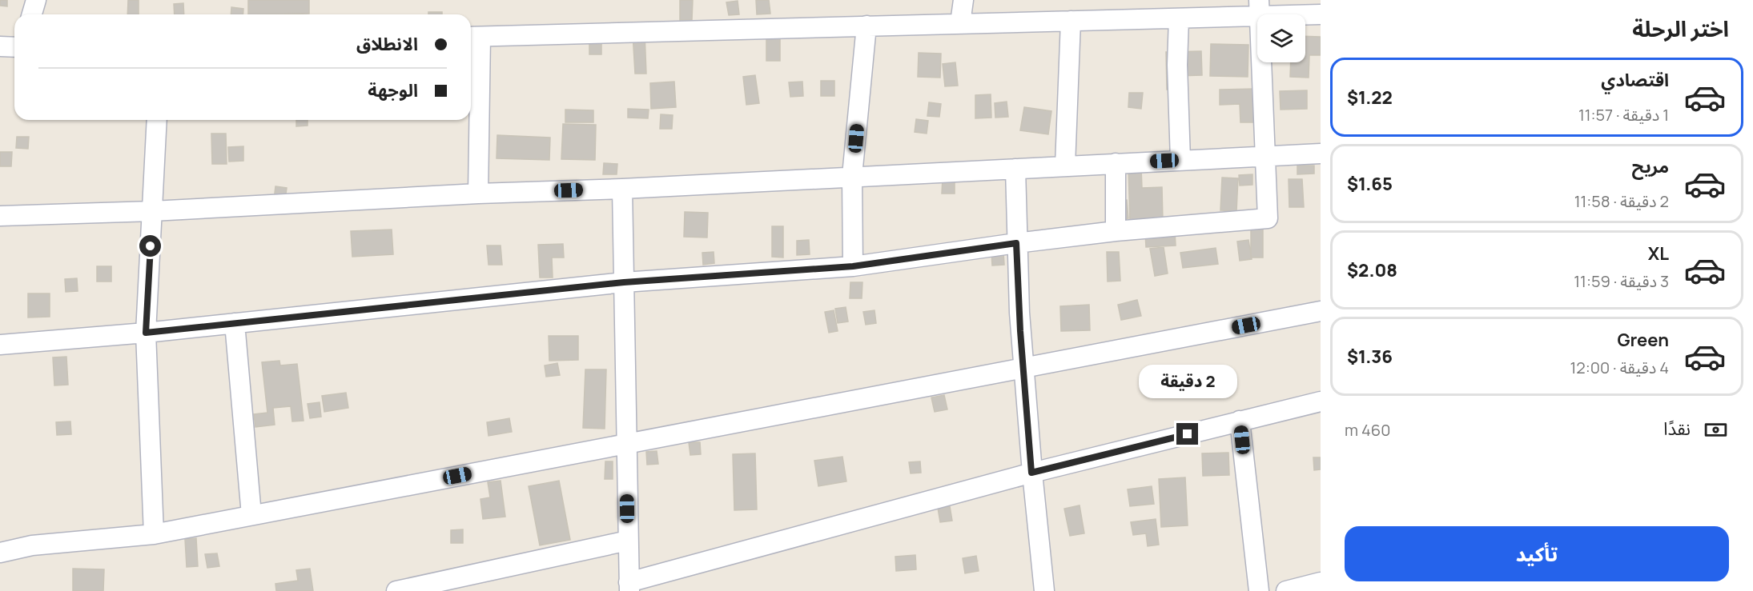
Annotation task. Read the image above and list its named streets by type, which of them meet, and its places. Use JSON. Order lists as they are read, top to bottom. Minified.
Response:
{"page":{"heading":"اختر الرحلة","banner":["الانطلاق","الوجهة"],"list":[{"name":"اقتصادي","note":"1 دقيقة · 11:57","value":"$1.22"},{"name":"مريح","note":"2 دقيقة · 11:58","value":"$1.65"},{"name":"XL","note":"3 دقيقة · 11:59","value":"$2.08"},{"name":"Green","note":"4 دقيقة · 12:00","value":"$1.36"}],"bubble":"2 دقيقة","pay":["نقدًا","460 m"],"buttons":"تأكيد"}}
